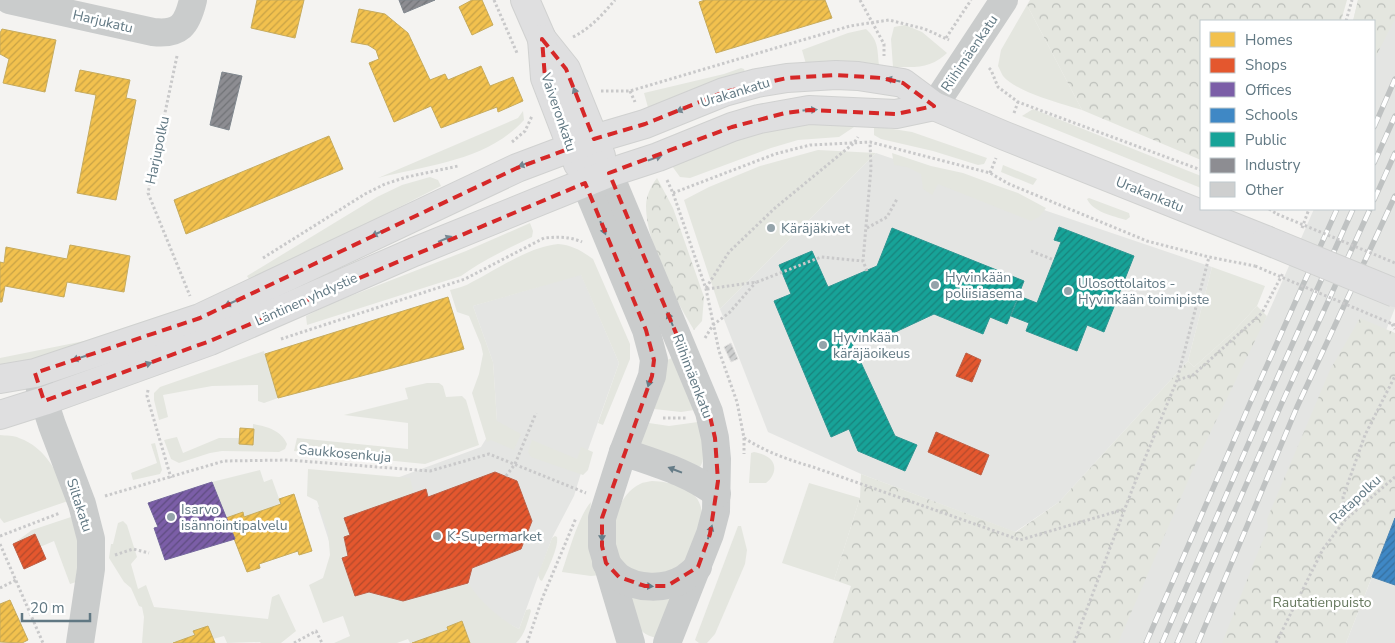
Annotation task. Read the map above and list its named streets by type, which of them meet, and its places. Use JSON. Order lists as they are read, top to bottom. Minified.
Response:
{"streets":{"main road":["Urakankatu","Vaiveronkatu","Läntinen yhdystie"],"street":["Harjukatu","Riihimäenkatu","Siltakatu"],"path":["Harjupolku","Saukkosenkuja","Ratapolku"]},"crossings":[["Harjukatu","Harjupolku"],["Riihimäenkatu","Urakankatu"],["Riihimäenkatu","Vaiveronkatu"],["Riihimäenkatu","Läntinen yhdystie"],["Urakankatu","Vaiveronkatu"],["Urakankatu","Läntinen yhdystie"],["Vaiveronkatu","Läntinen yhdystie"],["Harjupolku","Läntinen yhdystie"],["Läntinen yhdystie","Siltakatu"],["Saukkosenkuja","Siltakatu"]],"parks":["Rautatienpuisto"],"places":["Käräjäkivet","Hyvinkään poliisiasema","Ulosottolaitos - Hyvinkään toimipiste","Hyvinkään käräjäoikeus","Isarvo isännöintipalvelu","K-Supermarket"],"legend":["Homes","Shops","Offices","Schools","Public","Industry","Other"],"scale_bar":"20 m"}
